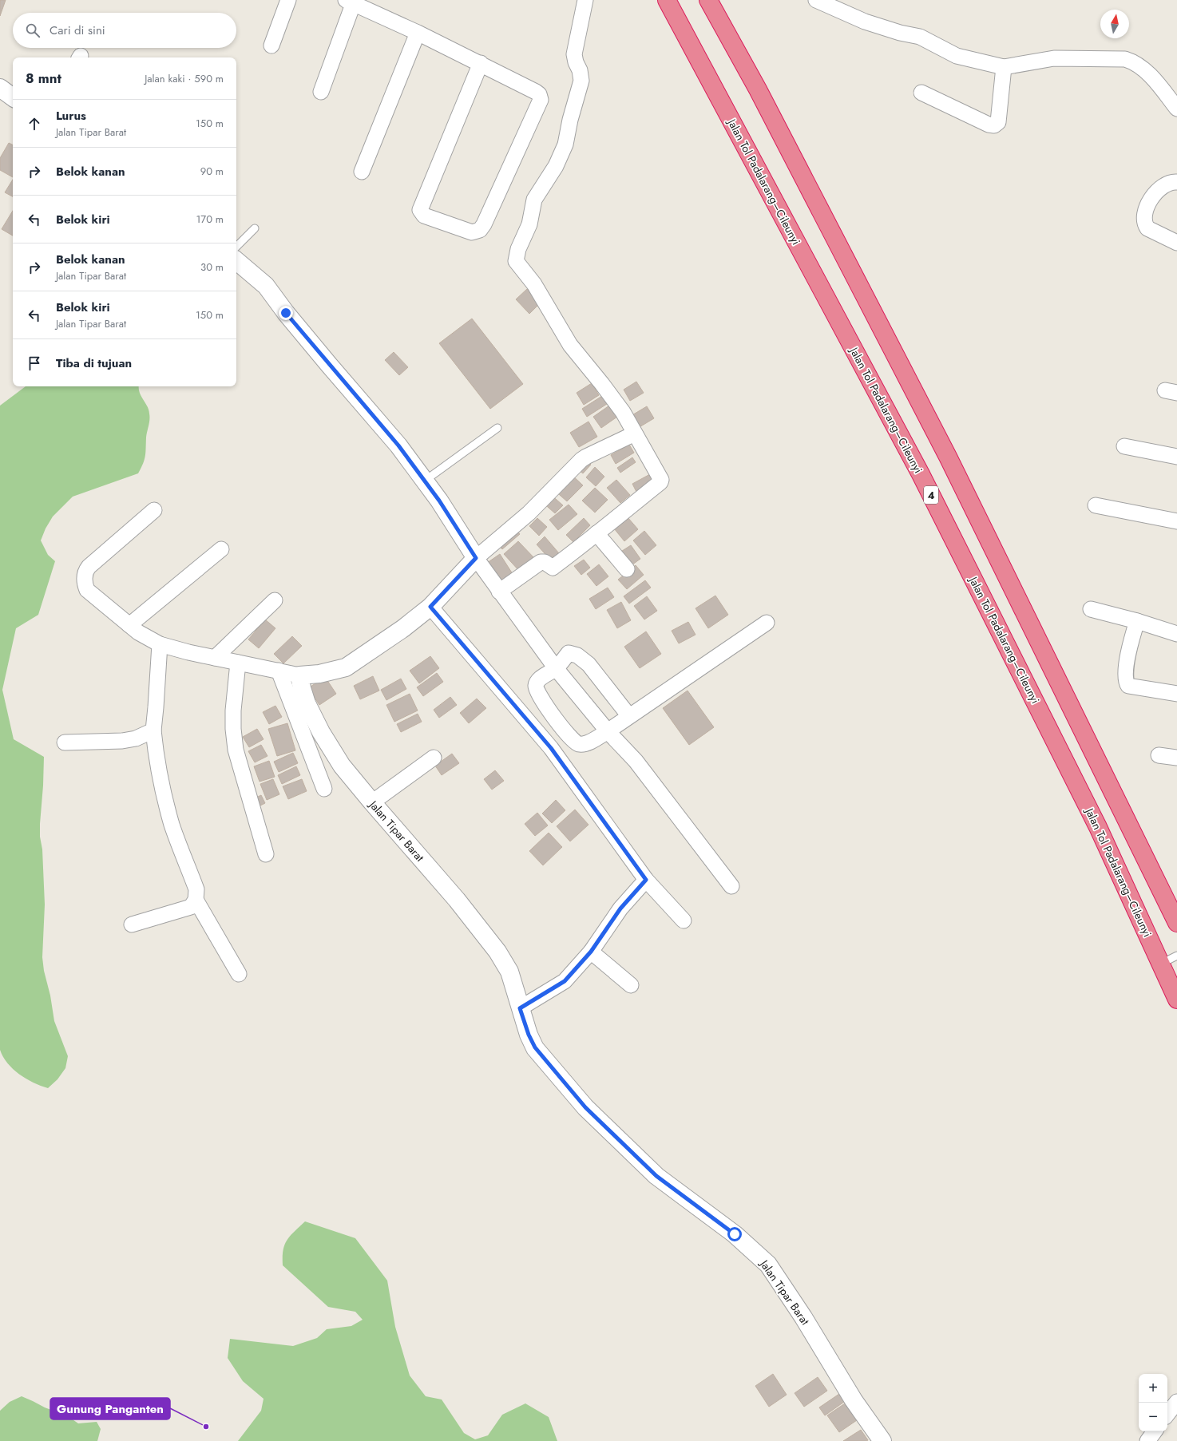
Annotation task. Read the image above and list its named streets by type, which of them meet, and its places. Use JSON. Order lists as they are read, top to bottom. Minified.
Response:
{"streets":{"highway":["Jalan Tol Padalarang–Cileunyi","4"],"street":["Jalan Tipar Barat"]},"places":["Gunung Panganten"],"north":"top","page":{"search":"Cari di sini","heading":["8 mnt","Jalan kaki · 590 m"],"list":[["Lurus","Jalan Tipar Barat","150 m"],["Belok kanan","90 m"],["Belok kiri","170 m"],["Belok kanan","Jalan Tipar Barat","30 m"],["Belok kiri","Jalan Tipar Barat","150 m"],"Tiba di tujuan"],"map_buttons":["+","−"]}}
